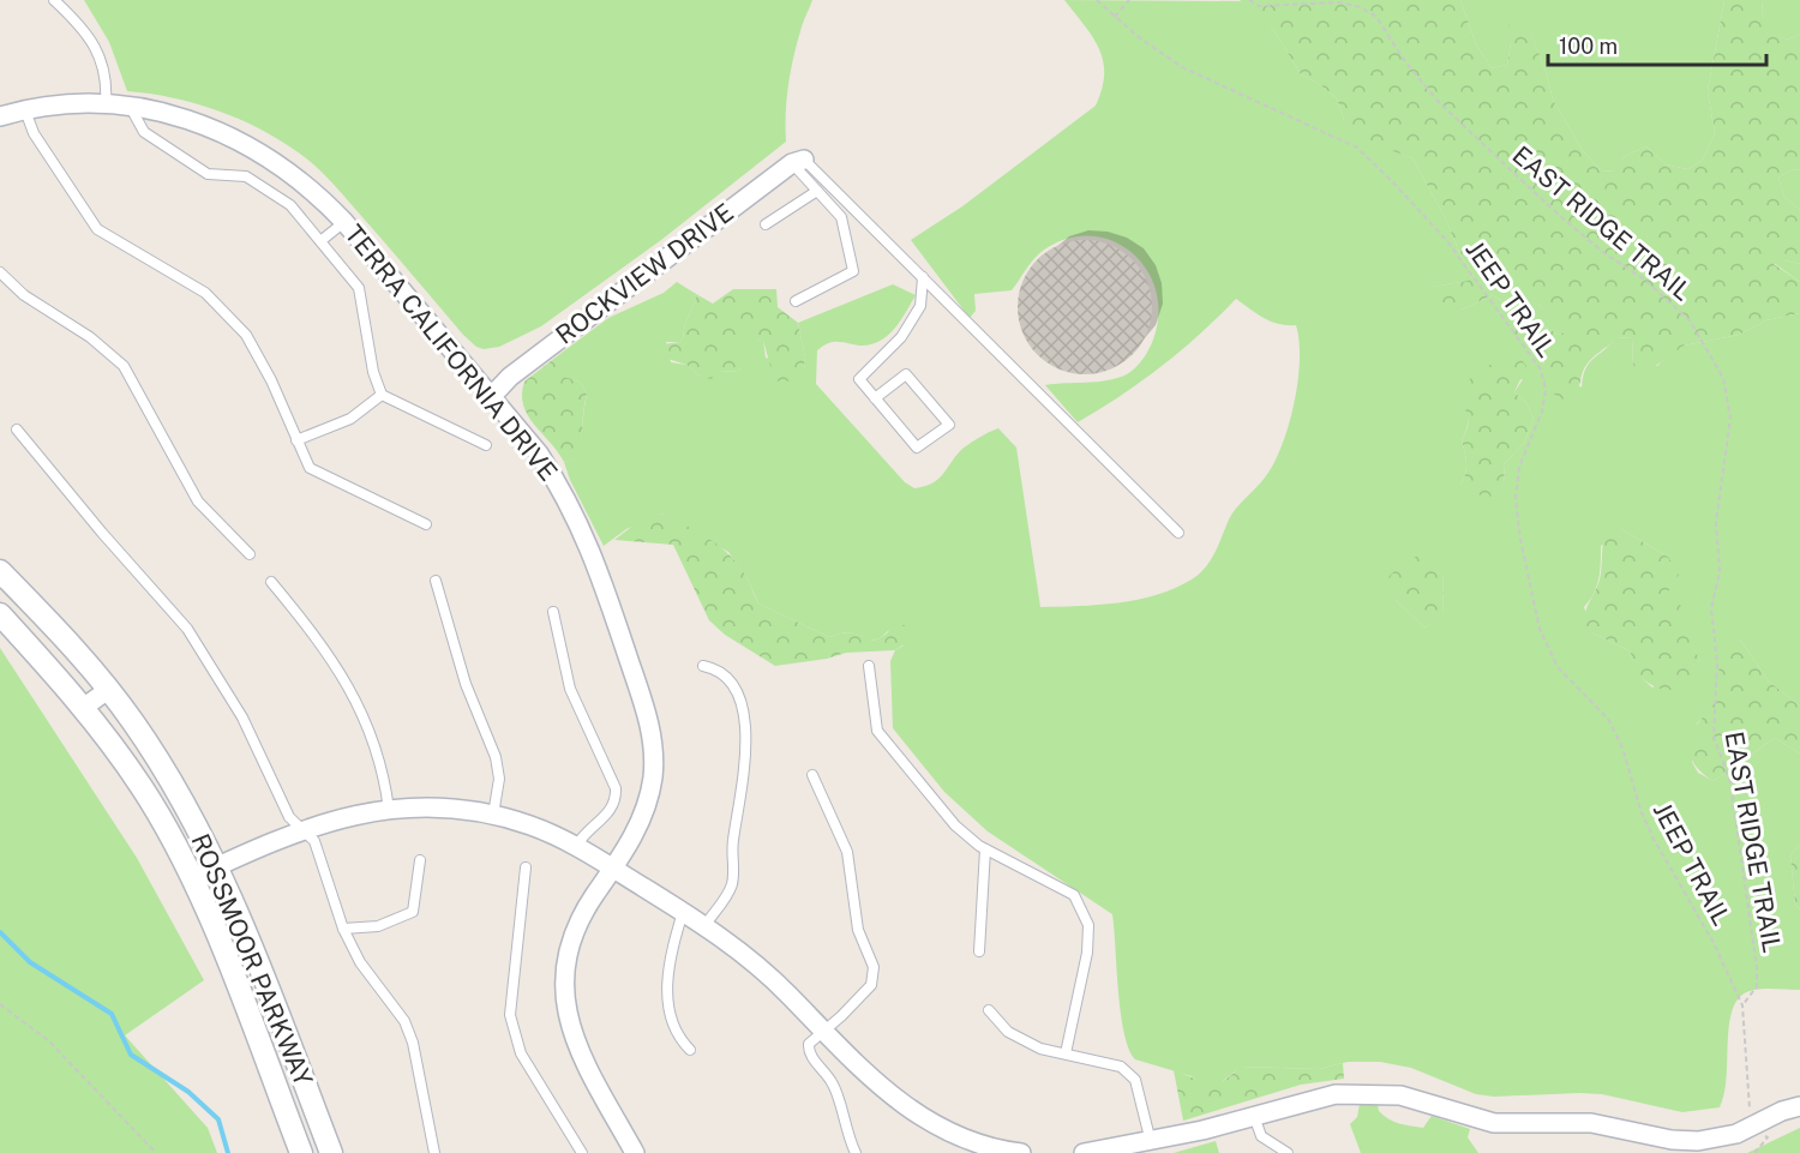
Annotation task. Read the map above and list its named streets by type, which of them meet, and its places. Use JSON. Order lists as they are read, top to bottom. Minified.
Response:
{"streets":{"street":["ROCKVIEW DRIVE","TERRA CALIFORNIA DRIVE","ROSSMOOR PARKWAY"],"path":["EAST RIDGE TRAIL","JEEP TRAIL"]},"crossings":[["EAST RIDGE TRAIL","JEEP TRAIL"],["ROCKVIEW DRIVE","TERRA CALIFORNIA DRIVE"]],"scale_bar":"100 m"}
